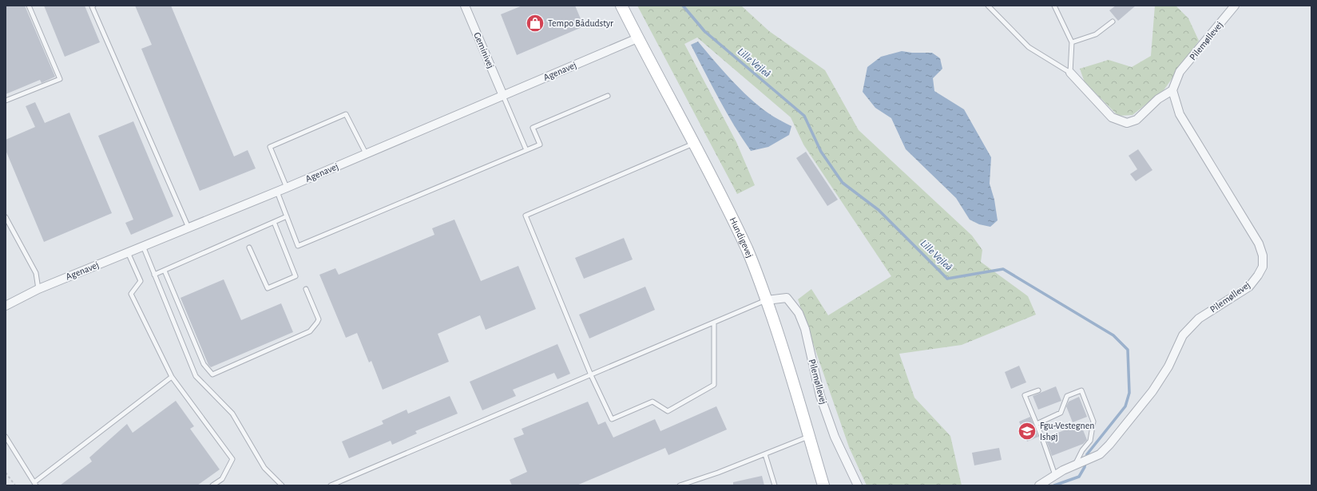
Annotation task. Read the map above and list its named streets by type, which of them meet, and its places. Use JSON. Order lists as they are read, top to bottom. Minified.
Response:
{"streets":{"street":["Pilemøllevej","Geminivej","Agenavej","Hundigevej"]},"crossings":[["Pilemøllevej","Hundigevej"],["Geminivej","Agenavej"],["Agenavej","Hundigevej"]],"water":["Lille Vejleå"],"places":{"shop":["Tempo Bådudstyr"],"school or university":["Fgu-Vestegnen Ishøj"]}}
